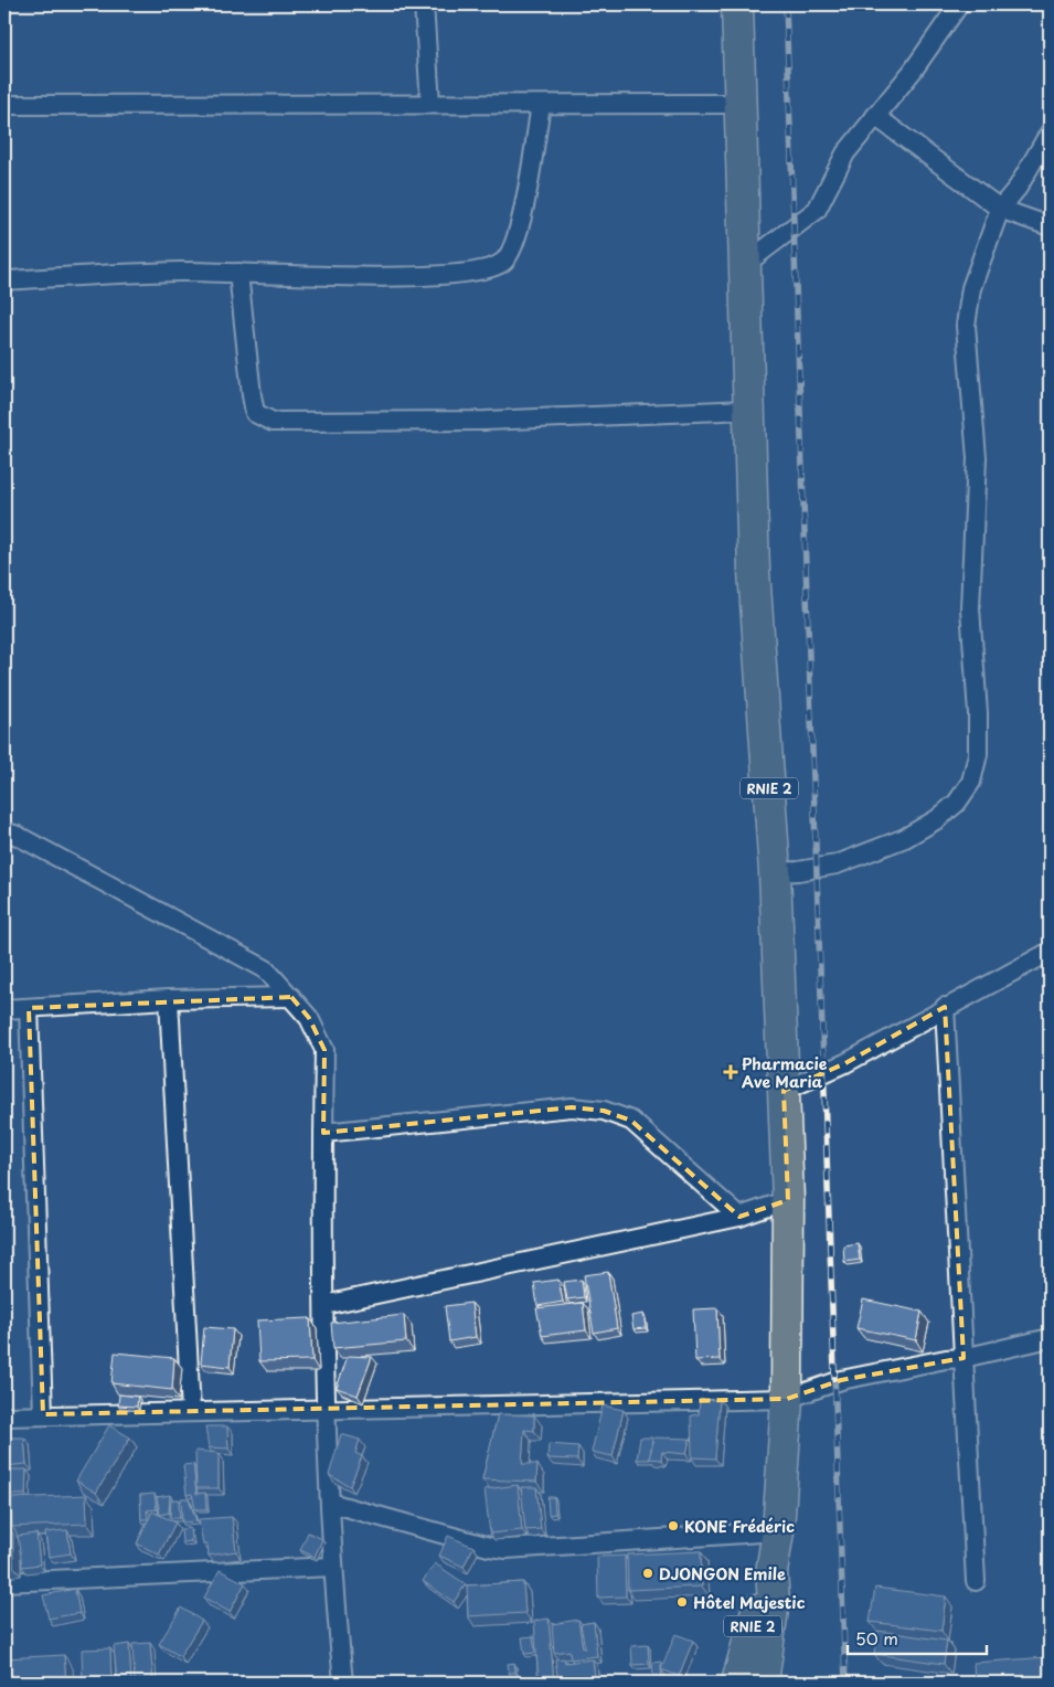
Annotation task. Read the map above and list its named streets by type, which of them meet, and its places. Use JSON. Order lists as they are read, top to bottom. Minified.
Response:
{"streets":{"highway":["RNIE 2"]},"places":{"health":["Pharmacie Ave Maria"],"other":["KONE Frédéric","DJONGON Emile","Hôtel Majestic"]},"scale_bar":"50 m"}
